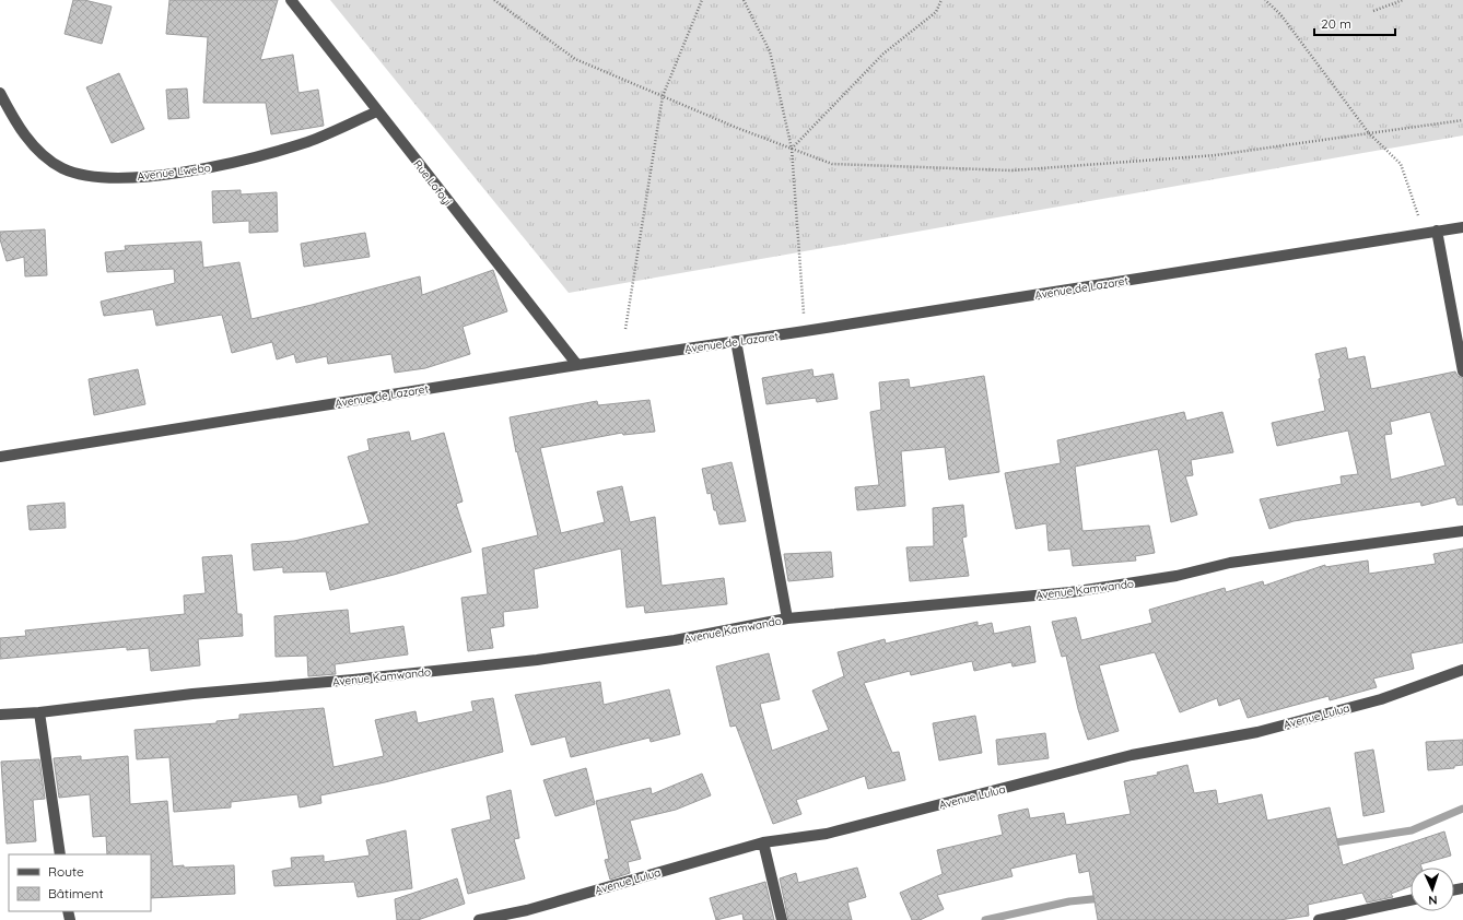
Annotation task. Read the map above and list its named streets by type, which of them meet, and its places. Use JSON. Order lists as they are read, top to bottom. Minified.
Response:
{"streets":{"street":["Avenue Lwebo","Rue Lofoyi","Avenue de Lazaret","Avenue Kamwando","Avenue Lulua"]},"crossings":[["Avenue Lwebo","Rue Lofoyi"],["Rue Lofoyi","Avenue de Lazaret"]],"legend":["Route","Bâtiment"],"scale_bar":"20 m","north":"bottom"}
